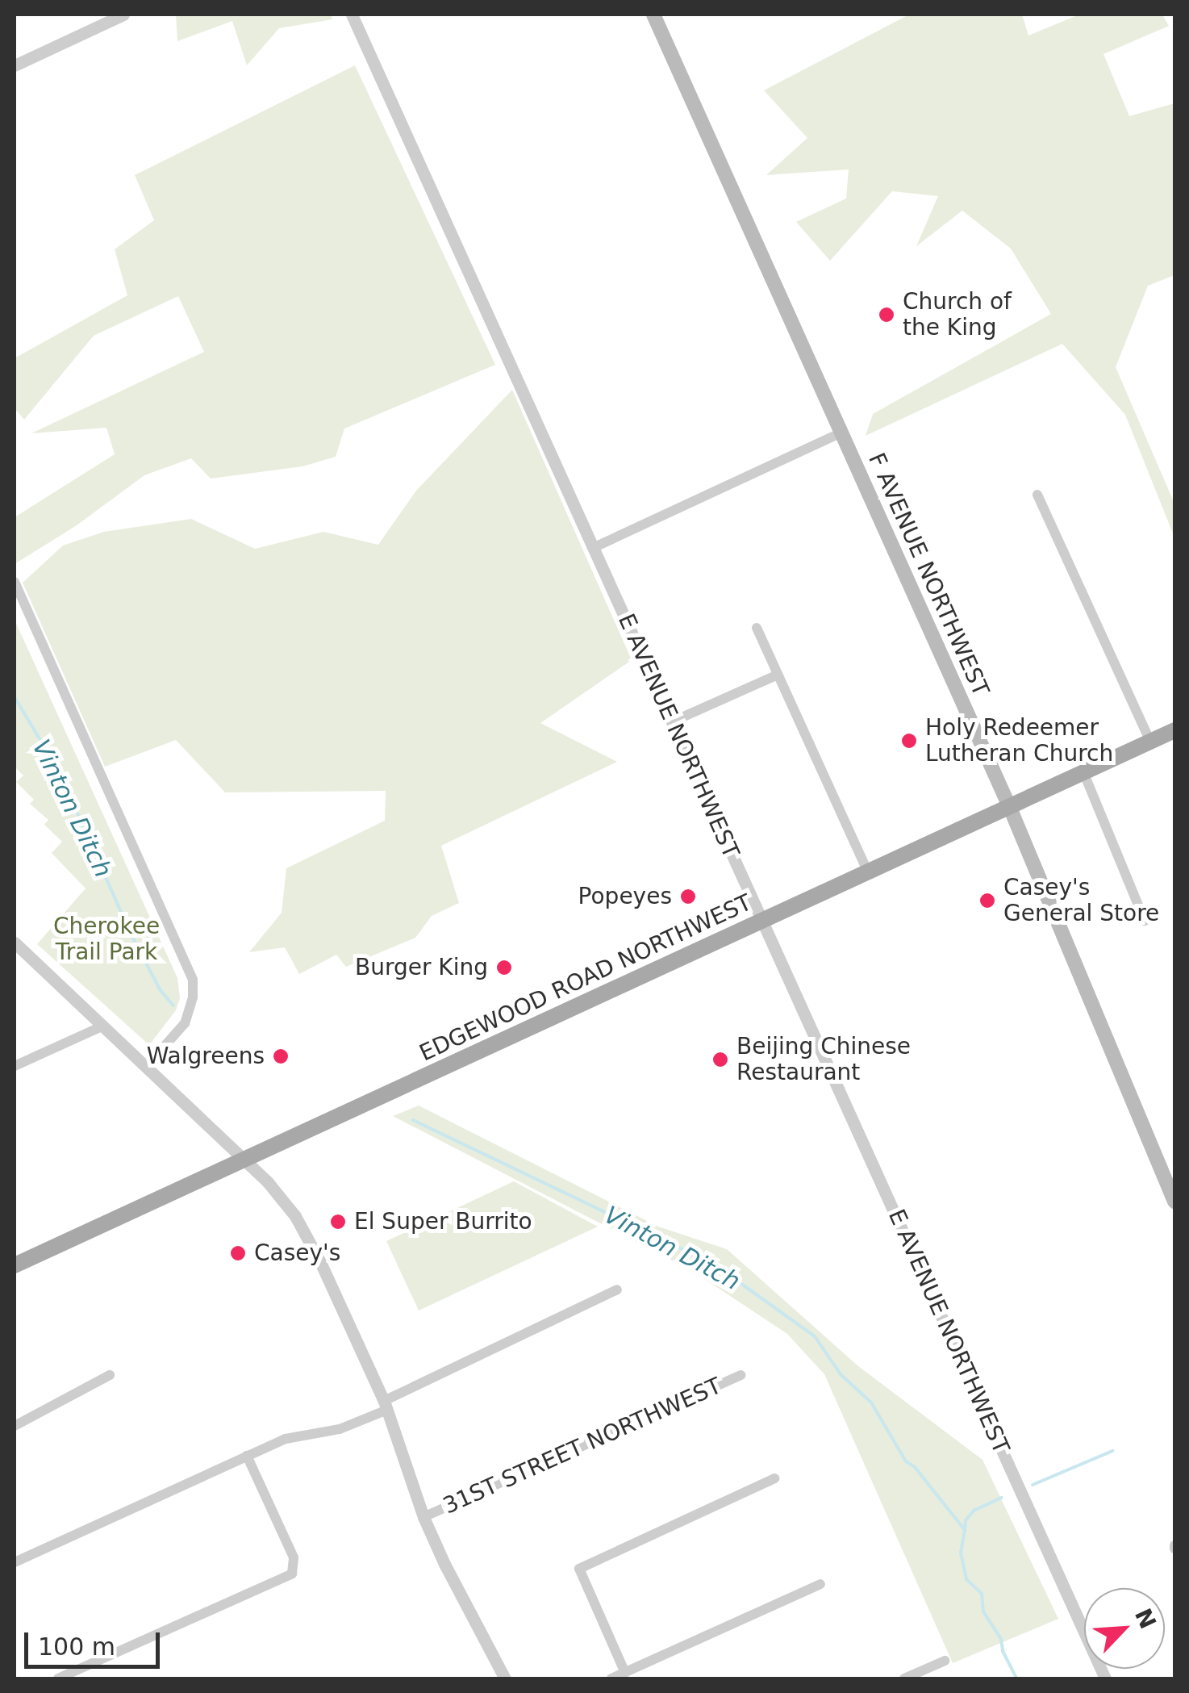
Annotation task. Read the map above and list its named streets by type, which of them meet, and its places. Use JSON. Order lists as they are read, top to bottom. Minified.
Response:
{"streets":{"main road":["F AVENUE NORTHWEST","EDGEWOOD ROAD NORTHWEST"],"street":["E AVENUE NORTHWEST","31ST STREET NORTHWEST"]},"crossings":[["F AVENUE NORTHWEST","EDGEWOOD ROAD NORTHWEST"],["E AVENUE NORTHWEST","EDGEWOOD ROAD NORTHWEST"]],"water":["Vinton Ditch"],"parks":["Cherokee Trail Park"],"places":["Church of the King","Holy Redeemer Lutheran Church","Popeyes","Casey's General Store","Burger King","Walgreens","Beijing Chinese Restaurant","El Super Burrito","Casey's"],"scale_bar":"100 m","north":"top right"}
